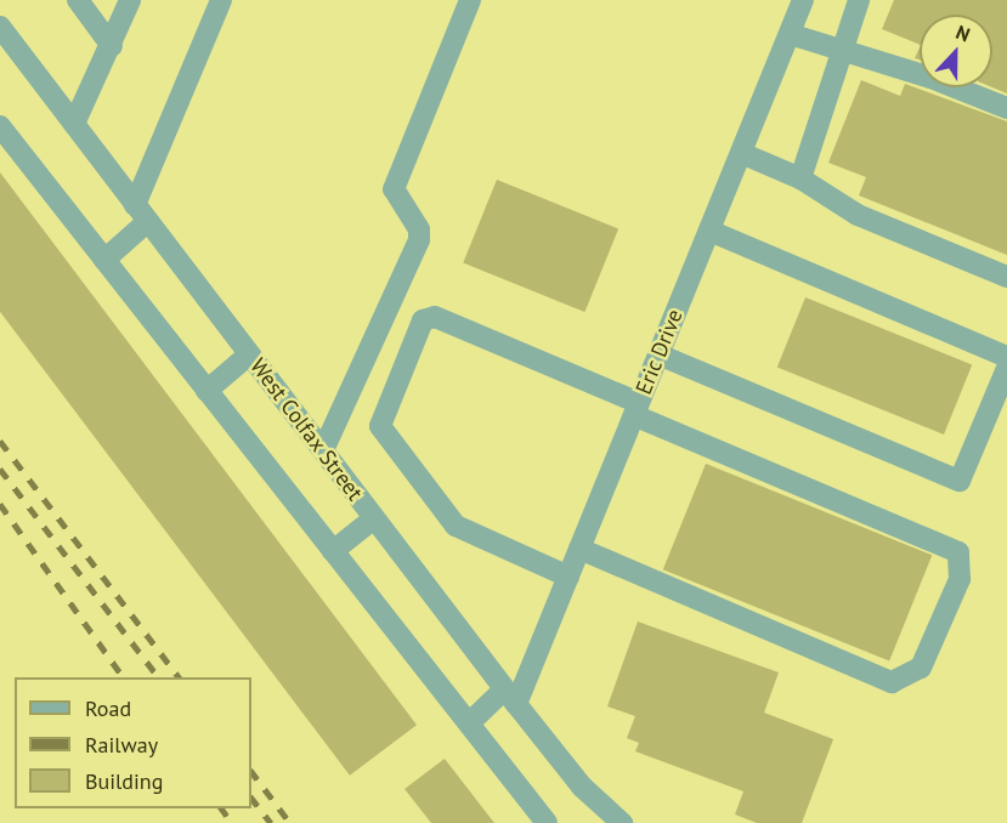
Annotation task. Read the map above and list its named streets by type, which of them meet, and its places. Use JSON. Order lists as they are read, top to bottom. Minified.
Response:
{"streets":{"street":["Eric Drive","West Colfax Street"]},"crossings":[["Eric Drive","West Colfax Street"]],"legend":["Road","Railway","Building"],"north":"top"}
